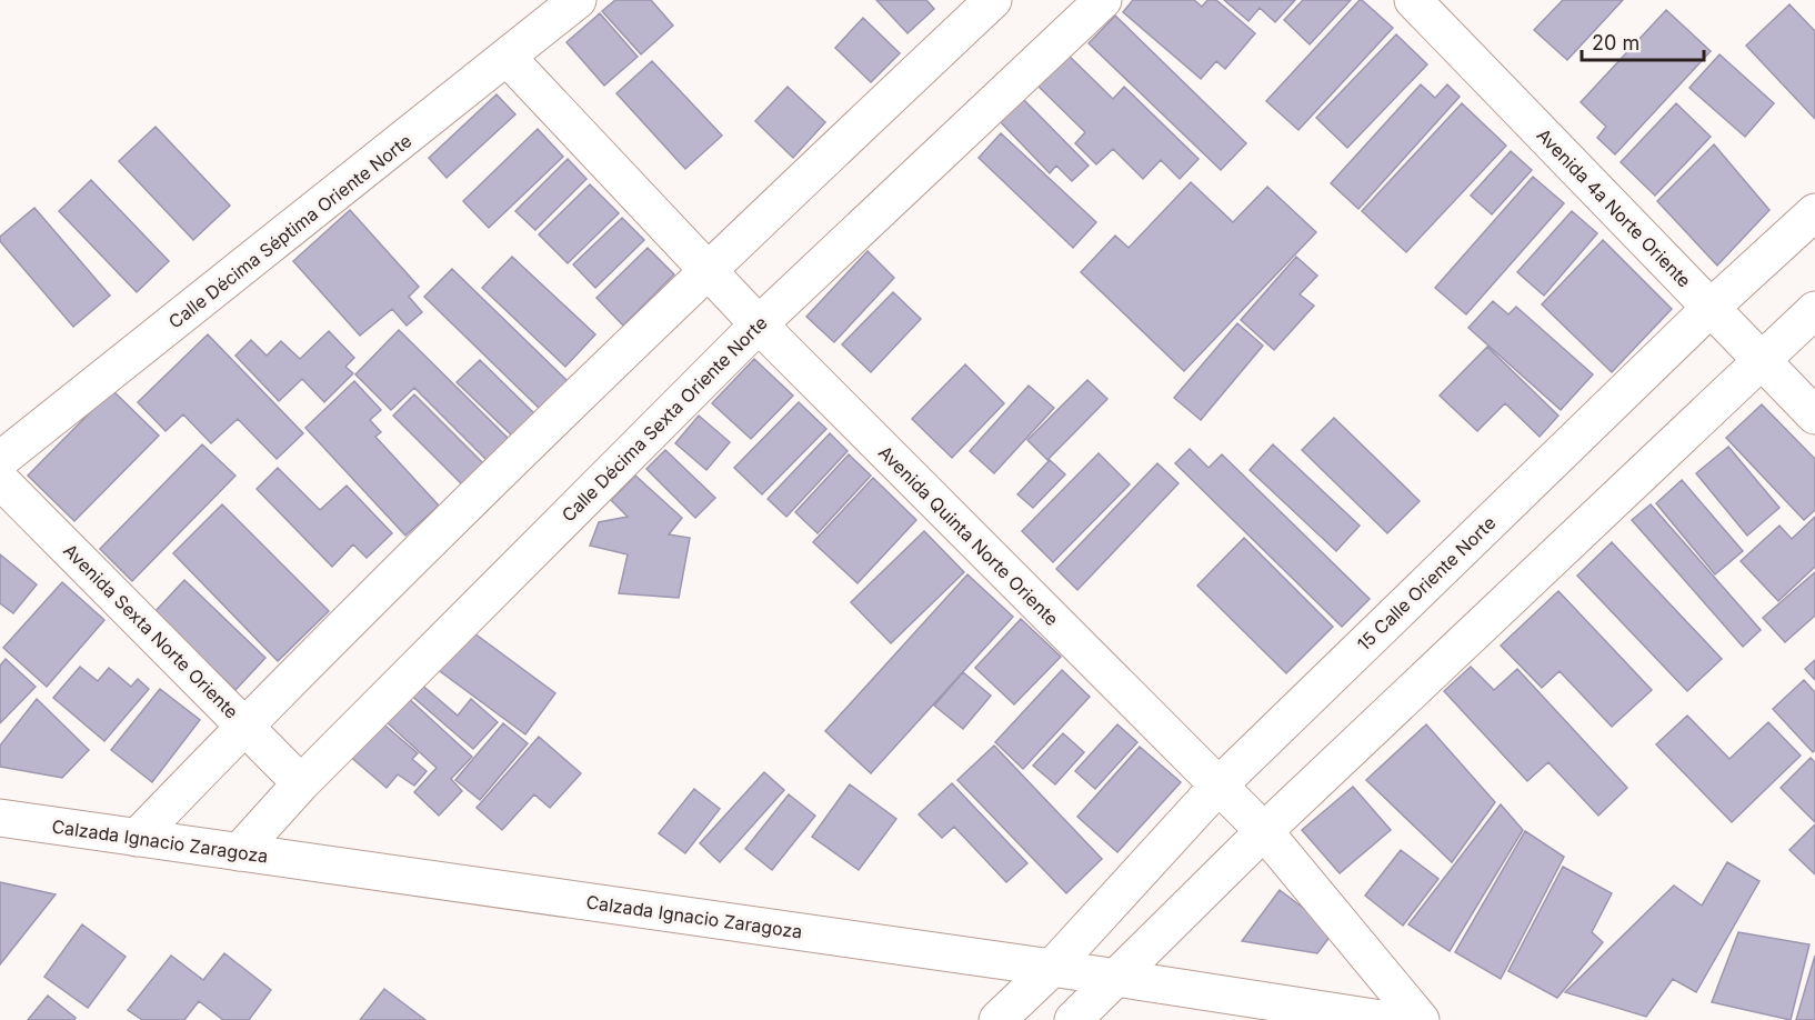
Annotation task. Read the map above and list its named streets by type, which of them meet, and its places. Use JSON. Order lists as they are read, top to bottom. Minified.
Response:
{"streets":{"street":["Avenida 4a Norte Oriente","Calle Décima Séptima Oriente Norte","Calle Décima Sexta Oriente Norte","Avenida Quinta Norte Oriente","15 Calle Oriente Norte","Avenida Sexta Norte Oriente","Calzada Ignacio Zaragoza"]},"crossings":[["Avenida 4a Norte Oriente","15 Calle Oriente Norte"],["Calle Décima Séptima Oriente Norte","Avenida Quinta Norte Oriente"],["Calle Décima Sexta Oriente Norte","Avenida Quinta Norte Oriente"],["Calle Décima Sexta Oriente Norte","Avenida Sexta Norte Oriente"],["Calle Décima Sexta Oriente Norte","Calzada Ignacio Zaragoza"],["Avenida Quinta Norte Oriente","15 Calle Oriente Norte"],["15 Calle Oriente Norte","Calzada Ignacio Zaragoza"]],"scale_bar":"20 m"}
